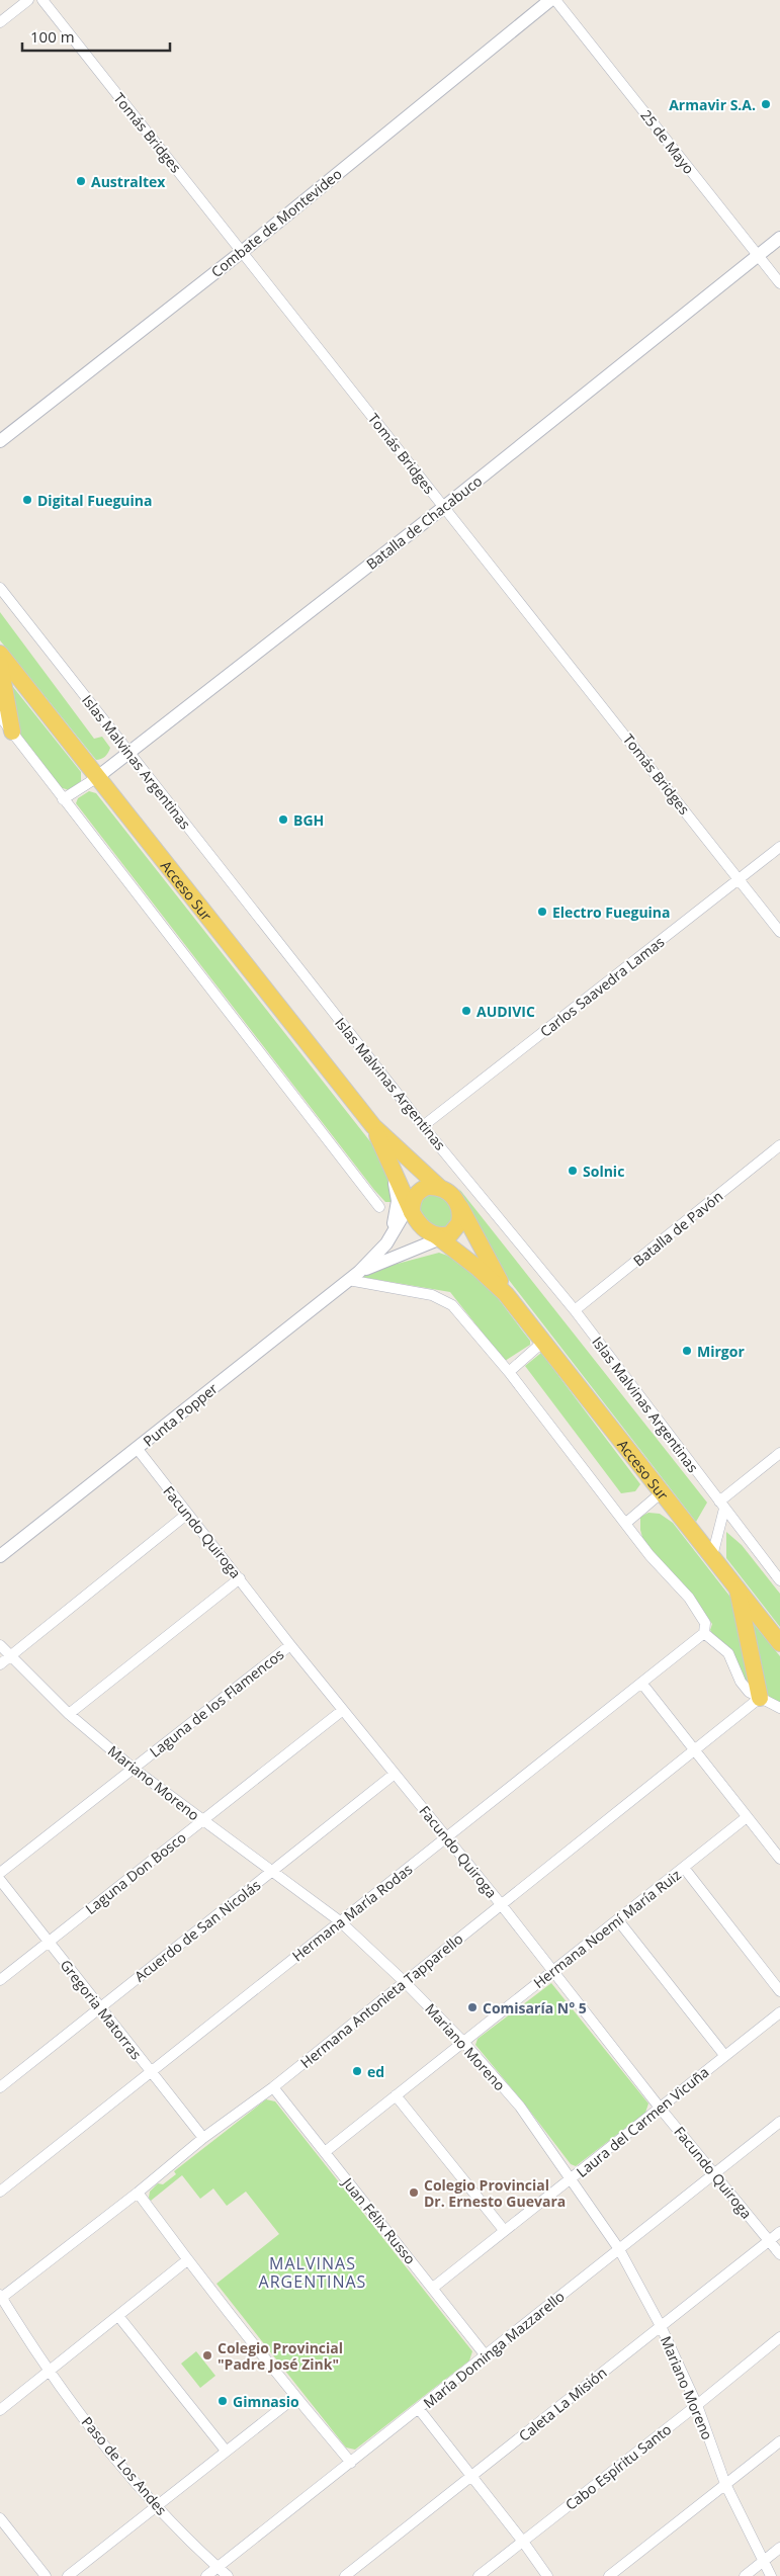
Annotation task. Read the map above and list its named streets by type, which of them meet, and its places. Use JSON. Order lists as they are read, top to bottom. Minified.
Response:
{"streets":{"main road":["Acceso Sur"],"street":["Tomás Bridges","25 de Mayo","Combate de Montevideo","Batalla de Chacabuco","Islas Malvinas Argentinas","Carlos Saavedra Lamas","Batalla de Pavón","Punta Popper","Facundo Quiroga","Laguna de los Flamencos","Mariano Moreno","Laguna Don Bosco","Hermana María Rodas","Hermana Noemí María Ruiz","Acuerdo de San Nicolás","Hermana Antonieta Tapparello","Gregoria Matorras","Laura del Carmen Vicuña","Juan Félix Russo","María Dominga Mazzarello","Caleta La Misión","Paso de Los Andes","Cabo Espíritu Santo"]},"crossings":[["Tomás Bridges","Combate de Montevideo"],["Tomás Bridges","Batalla de Chacabuco"],["Tomás Bridges","Carlos Saavedra Lamas"],["25 de Mayo","Batalla de Chacabuco"],["Batalla de Chacabuco","Islas Malvinas Argentinas"],["Batalla de Chacabuco","Acceso Sur"],["Islas Malvinas Argentinas","Carlos Saavedra Lamas"],["Islas Malvinas Argentinas","Batalla de Pavón"],["Acceso Sur","Punta Popper"],["Punta Popper","Facundo Quiroga"],["Facundo Quiroga","Laguna de los Flamencos"],["Facundo Quiroga","Laguna Don Bosco"],["Facundo Quiroga","Hermana María Rodas"],["Facundo Quiroga","Hermana Noemí María Ruiz"],["Facundo Quiroga","Acuerdo de San Nicolás"],["Facundo Quiroga","Hermana Antonieta Tapparello"],["Facundo Quiroga","Laura del Carmen Vicuña"],["Facundo Quiroga","María Dominga Mazzarello"],["Facundo Quiroga","Caleta La Misión"],["Laguna de los Flamencos","Mariano Moreno"],["Mariano Moreno","Laguna Don Bosco"],["Mariano Moreno","Hermana María Rodas"],["Mariano Moreno","Hermana Noemí María Ruiz"],["Mariano Moreno","Acuerdo de San Nicolás"],["Mariano Moreno","Hermana Antonieta Tapparello"],["Mariano Moreno","Laura del Carmen Vicuña"],["Mariano Moreno","María Dominga Mazzarello"],["Mariano Moreno","Caleta La Misión"],["Mariano Moreno","Cabo Espíritu Santo"],["Laguna Don Bosco","Gregoria Matorras"],["Hermana María Rodas","Gregoria Matorras"],["Hermana Noemí María Ruiz","Juan Félix Russo"],["Acuerdo de San Nicolás","Gregoria Matorras"],["Hermana Antonieta Tapparello","Gregoria Matorras"],["Hermana Antonieta Tapparello","Juan Félix Russo"],["Hermana Antonieta Tapparello","Paso de Los Andes"],["Laura del Carmen Vicuña","Juan Félix Russo"],["Juan Félix Russo","María Dominga Mazzarello"],["María Dominga Mazzarello","Paso de Los Andes"]],"districts":["MALVINAS ARGENTINAS"],"places":["Armavir S.A.","Australtex","Digital Fueguina","BGH","Electro Fueguina","AUDIVIC","Solnic","Mirgor","Comisaría N° 5","ed","Colegio Provincial Dr. Ernesto Guevara","Colegio Provincial \"Padre José Zink\"","Gimnasio"],"scale_bar":"100 m"}
